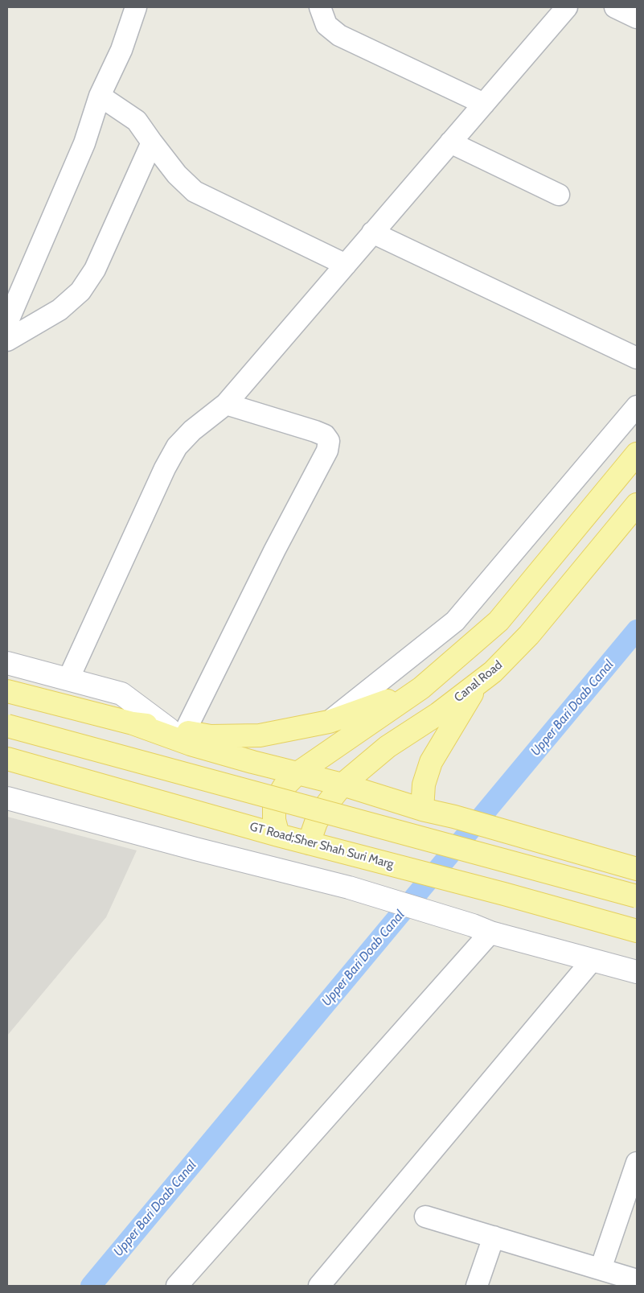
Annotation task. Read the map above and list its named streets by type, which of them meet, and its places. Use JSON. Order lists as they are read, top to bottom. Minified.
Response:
{"streets":{"main road":["Canal Road","GT Road;Sher Shah Suri Marg"]},"crossings":[["Canal Road","GT Road;Sher Shah Suri Marg"]],"water":["Upper Bari Doab Canal"]}
